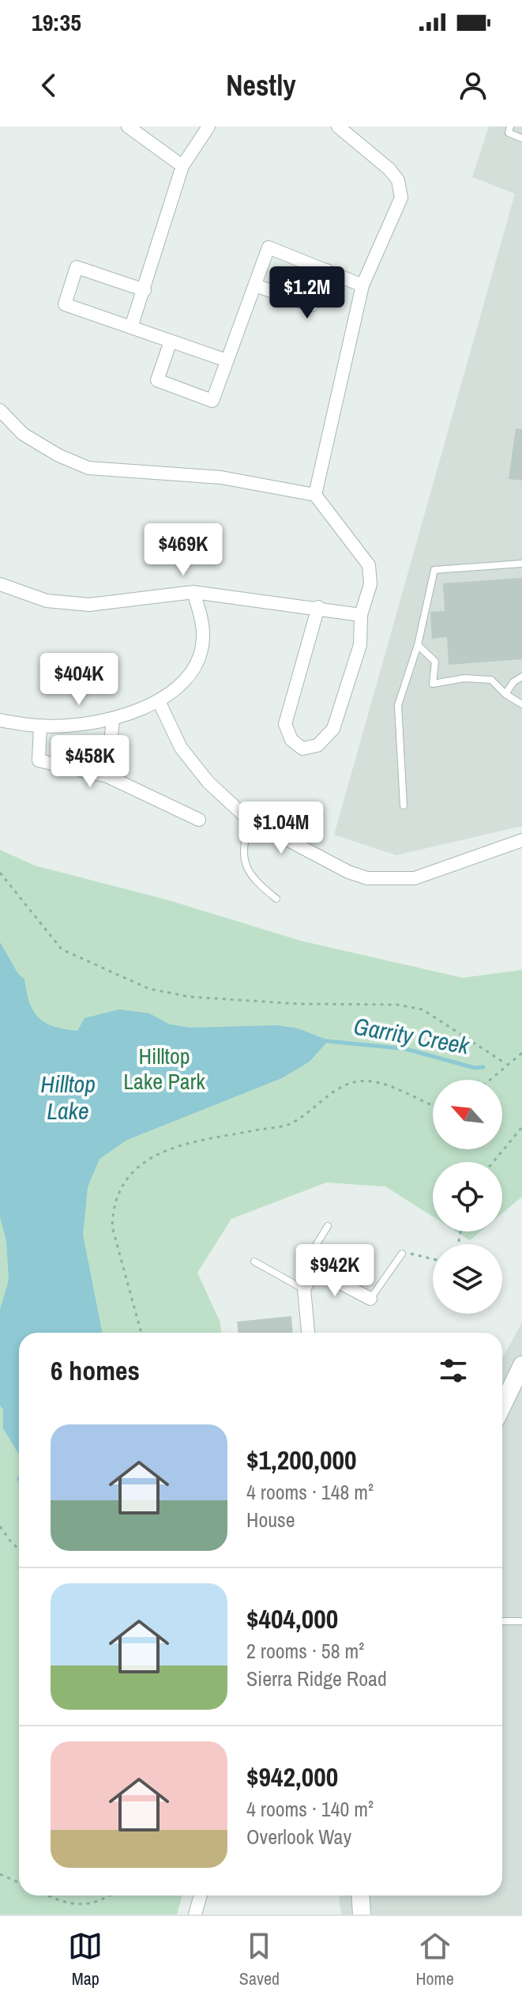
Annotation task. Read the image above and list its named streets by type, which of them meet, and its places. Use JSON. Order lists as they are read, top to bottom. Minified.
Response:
{"water":["Garrity Creek","Hilltop Lake"],"parks":["Hilltop Lake Park"],"north":"top left","page":{"status":"19:35","header":"Nestly","price":["$1.2M","$469K","$404K","$458K","$1.04M","$942K"],"heading":"6 homes","list":[{"name":"$1,200,000","note":"4 rooms · 148 m² · House"},{"name":"$404,000","note":"2 rooms · 58 m² · Sierra Ridge Road"},{"name":"$942,000","note":"4 rooms · 140 m² · Overlook Way"}],"tabs":["Map","Saved","Home"]}}
